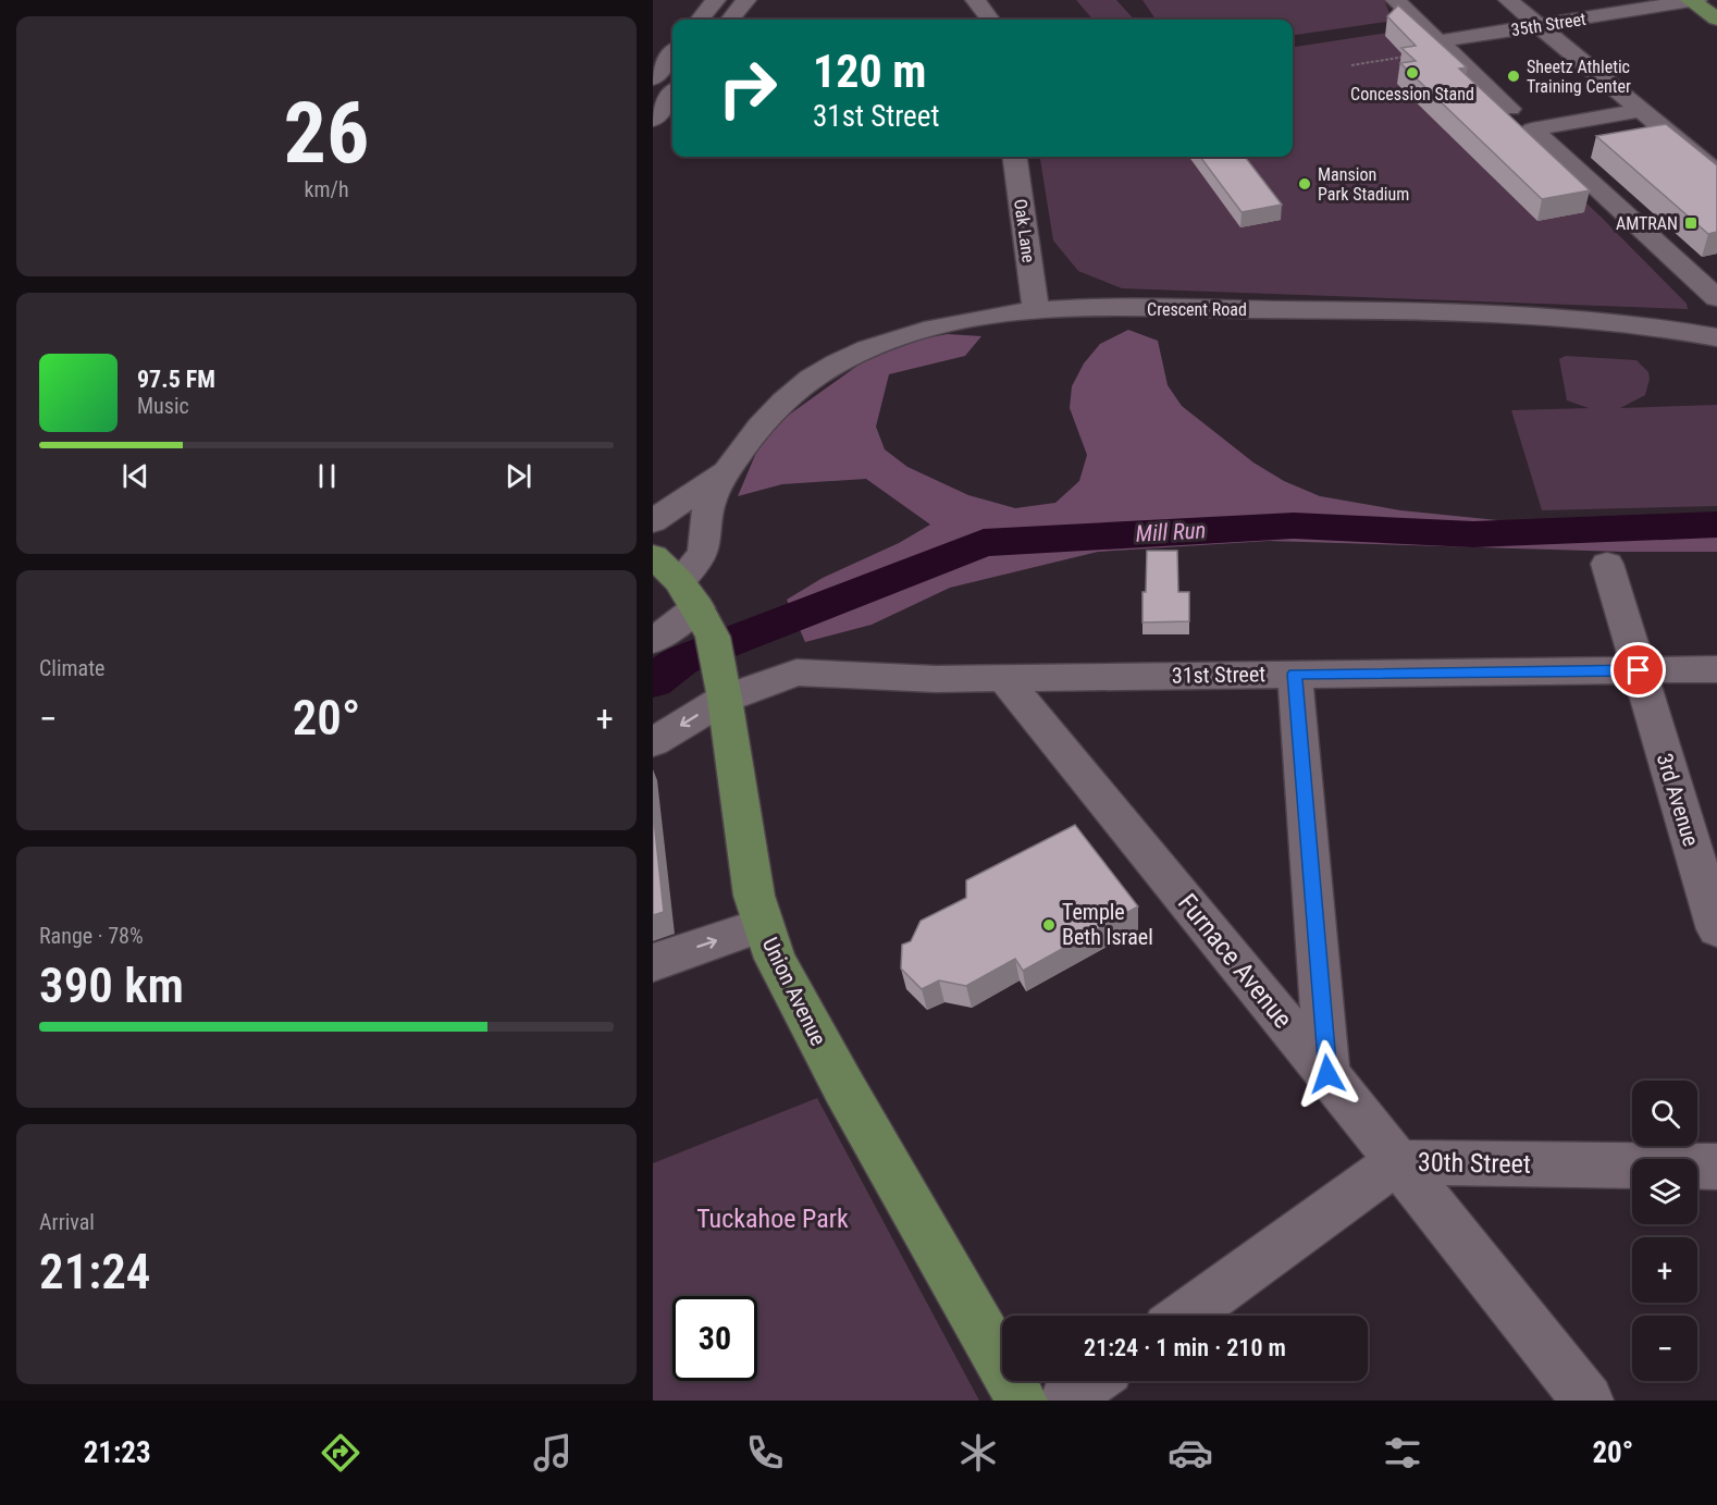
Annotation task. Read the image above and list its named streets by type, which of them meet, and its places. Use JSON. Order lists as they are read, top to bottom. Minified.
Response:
{"streets":{"main road":["Union Avenue"],"street":["35th Street","Oak Lane","Crescent Road","31st Street","3rd Avenue","Furnace Avenue","30th Street"]},"crossings":[["Oak Lane","Crescent Road"],["Crescent Road","31st Street"],["Crescent Road","Union Avenue"],["31st Street","3rd Avenue"],["31st Street","Furnace Avenue"],["31st Street","Union Avenue"],["Furnace Avenue","30th Street"]],"water":["Mill Run"],"parks":["Tuckahoe Park"],"places":{"other":["Concession Stand","Sheetz Athletic Training Center","Mansion Park Stadium","Temple Beth Israel"],"transit":["AMTRAN"]},"page":{"tile":[["26","km/h"],"Climate",["Range · 78%","390 km"],["Arrival","21:24"]],"turn":["120 m","31st Street"],"song":["97.5 FM","Music"],"heat":["−","20°","+"],"map_buttons":["+","−"],"limit":"30","trip":"21:24 · 1 min · 210 m","tabs":["21:23","20°"]}}
